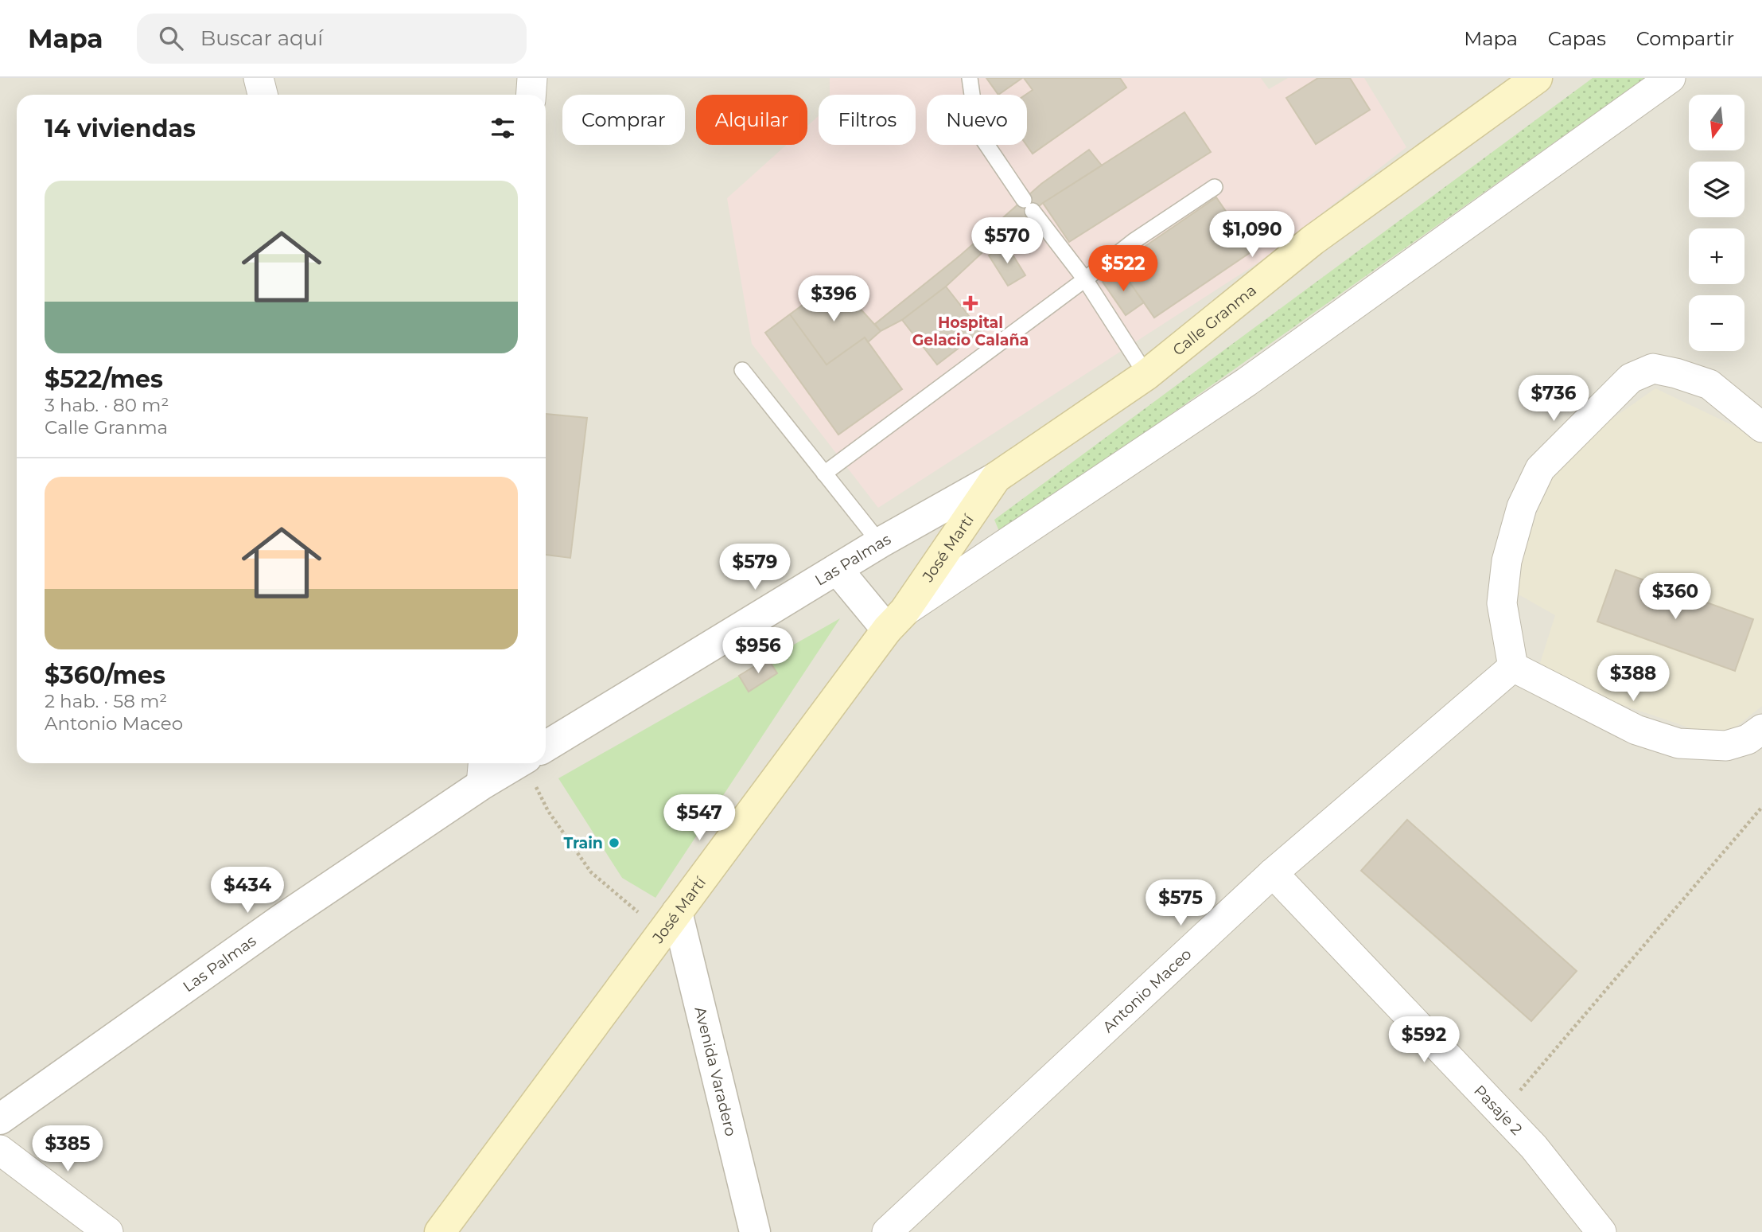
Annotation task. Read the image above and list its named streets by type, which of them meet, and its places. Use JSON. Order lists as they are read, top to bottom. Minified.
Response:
{"streets":{"main road":["Calle Granma","José Martí"],"street":["Las Palmas","Antonio Maceo","Avenida Varadero","Pasaje 2"]},"crossings":[["Calle Granma","José Martí"],["Calle Granma","Las Palmas"],["José Martí","Las Palmas"],["José Martí","Avenida Varadero"],["Antonio Maceo","Pasaje 2"]],"places":{"health":["Hospital Gelacio Calaña"],"other":["Train"]},"north":"bottom","page":{"header":"Mapa","search":"Buscar aquí","nav":["Mapa","Capas","Compartir"],"map_buttons":["+","−"],"chip":["Comprar","Alquilar","Filtros","Nuevo"],"heading":"14 viviendas","list":[{"name":"$522/mes","note":"3 hab. · 80 m² · Calle Granma"},{"name":"$360/mes","note":"2 hab. · 58 m² · Antonio Maceo"}],"price":["$1,090","$570","$522","$396","$736","$579","$360","$956","$388","$547","$434","$575","$592","$385"]}}
